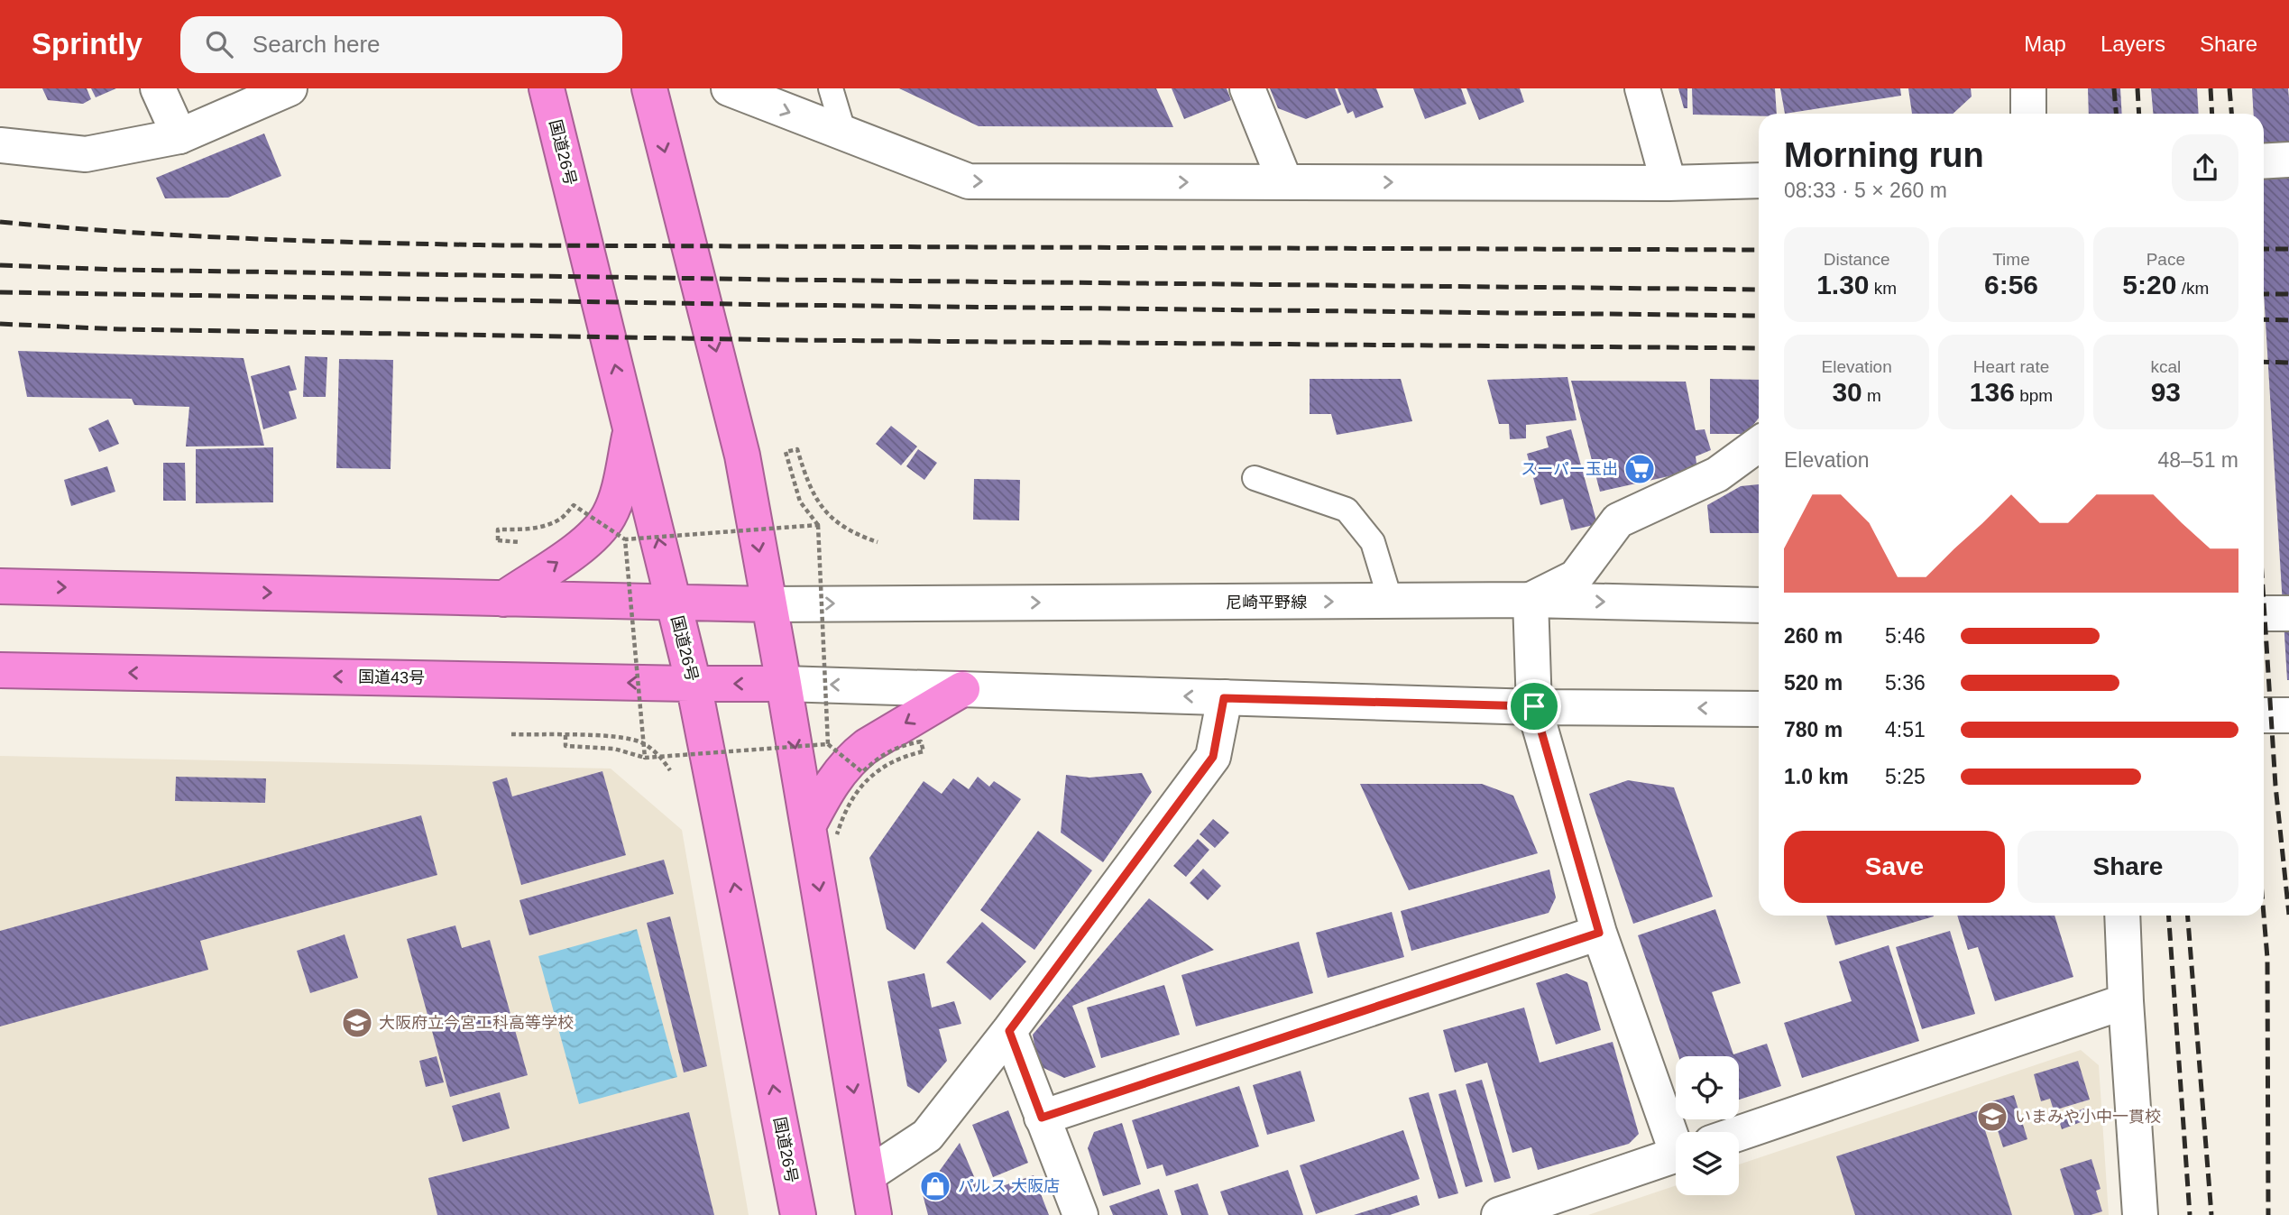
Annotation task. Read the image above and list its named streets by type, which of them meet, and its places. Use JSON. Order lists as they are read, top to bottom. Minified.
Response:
{"streets":{"highway":["国道26号","国道43号"],"street":["尼崎平野線"]},"crossings":[["国道26号","国道43号"]],"places":{"supermarket":["スーパー玉出"],"school or university":["大阪府立今宮工科高等学校","いまみや小中一貫校"],"shop":["パルス 大阪店"]},"page":{"header":"Sprintly","search":"Search here","nav":["Map","Layers","Share"],"heading":["Morning run","08:33 · 5 × 260 m"],"stats":[["Distance","1.30 km"],["Time","6:56"],["Pace","5:20 /km"],["Elevation","30 m"],["Heart rate","136 bpm"],["kcal","93"]],"chart":["Elevation","48–51 m"],"list":[{"name":"260 m","note":"5:46"},{"name":"520 m","note":"5:36"},{"name":"780 m","note":"4:51"},{"name":"1.0 km","note":"5:25"}],"buttons":["Save","Share"]}}
